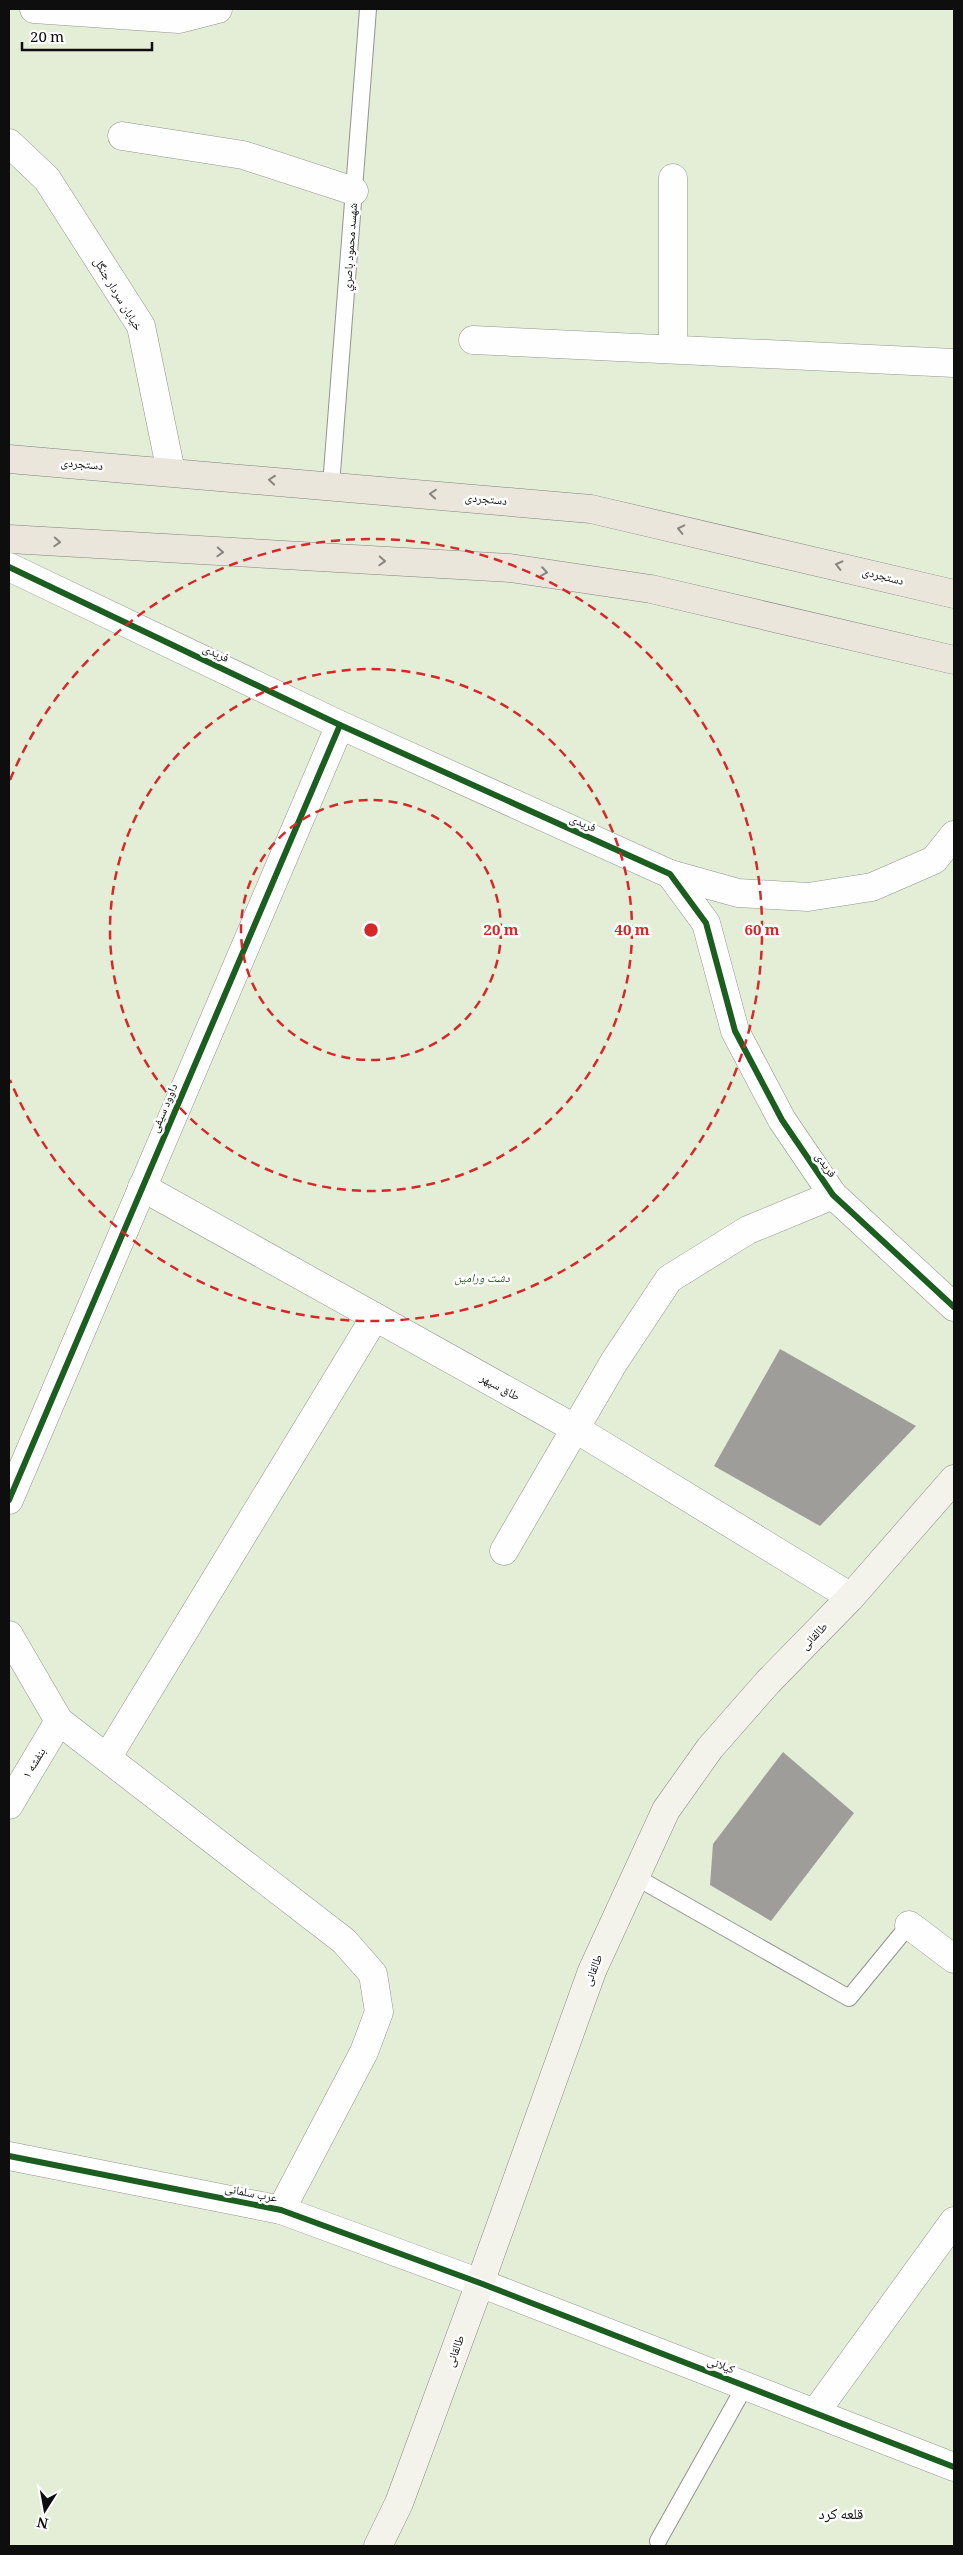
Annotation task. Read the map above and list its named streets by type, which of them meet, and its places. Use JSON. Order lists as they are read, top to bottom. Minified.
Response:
{"streets":{"main road":["دستجردی","طالقانی"],"street":["خیابان سردار جنگل","فریدی","داوود سیفی","طاق سپهر","بنفشه ۱","عرب سلمانی","کیلانی"],"lane":["شهسد محمود باصري"]},"crossings":[["شهسد محمود باصري","دستجردی"],["خیابان سردار جنگل","دستجردی"],["فریدی","داوود سیفی"],["داوود سیفی","طاق سپهر"],["طاق سپهر","طالقانی"],["طالقانی","عرب سلمانی"],["طالقانی","کیلانی"],["عرب سلمانی","کیلانی"]],"districts":["قلعه کرد"],"parks":["دشت ورامین"],"scale_bar":"20 m","north":"bottom","rings":["20 m","40 m","60 m"]}
